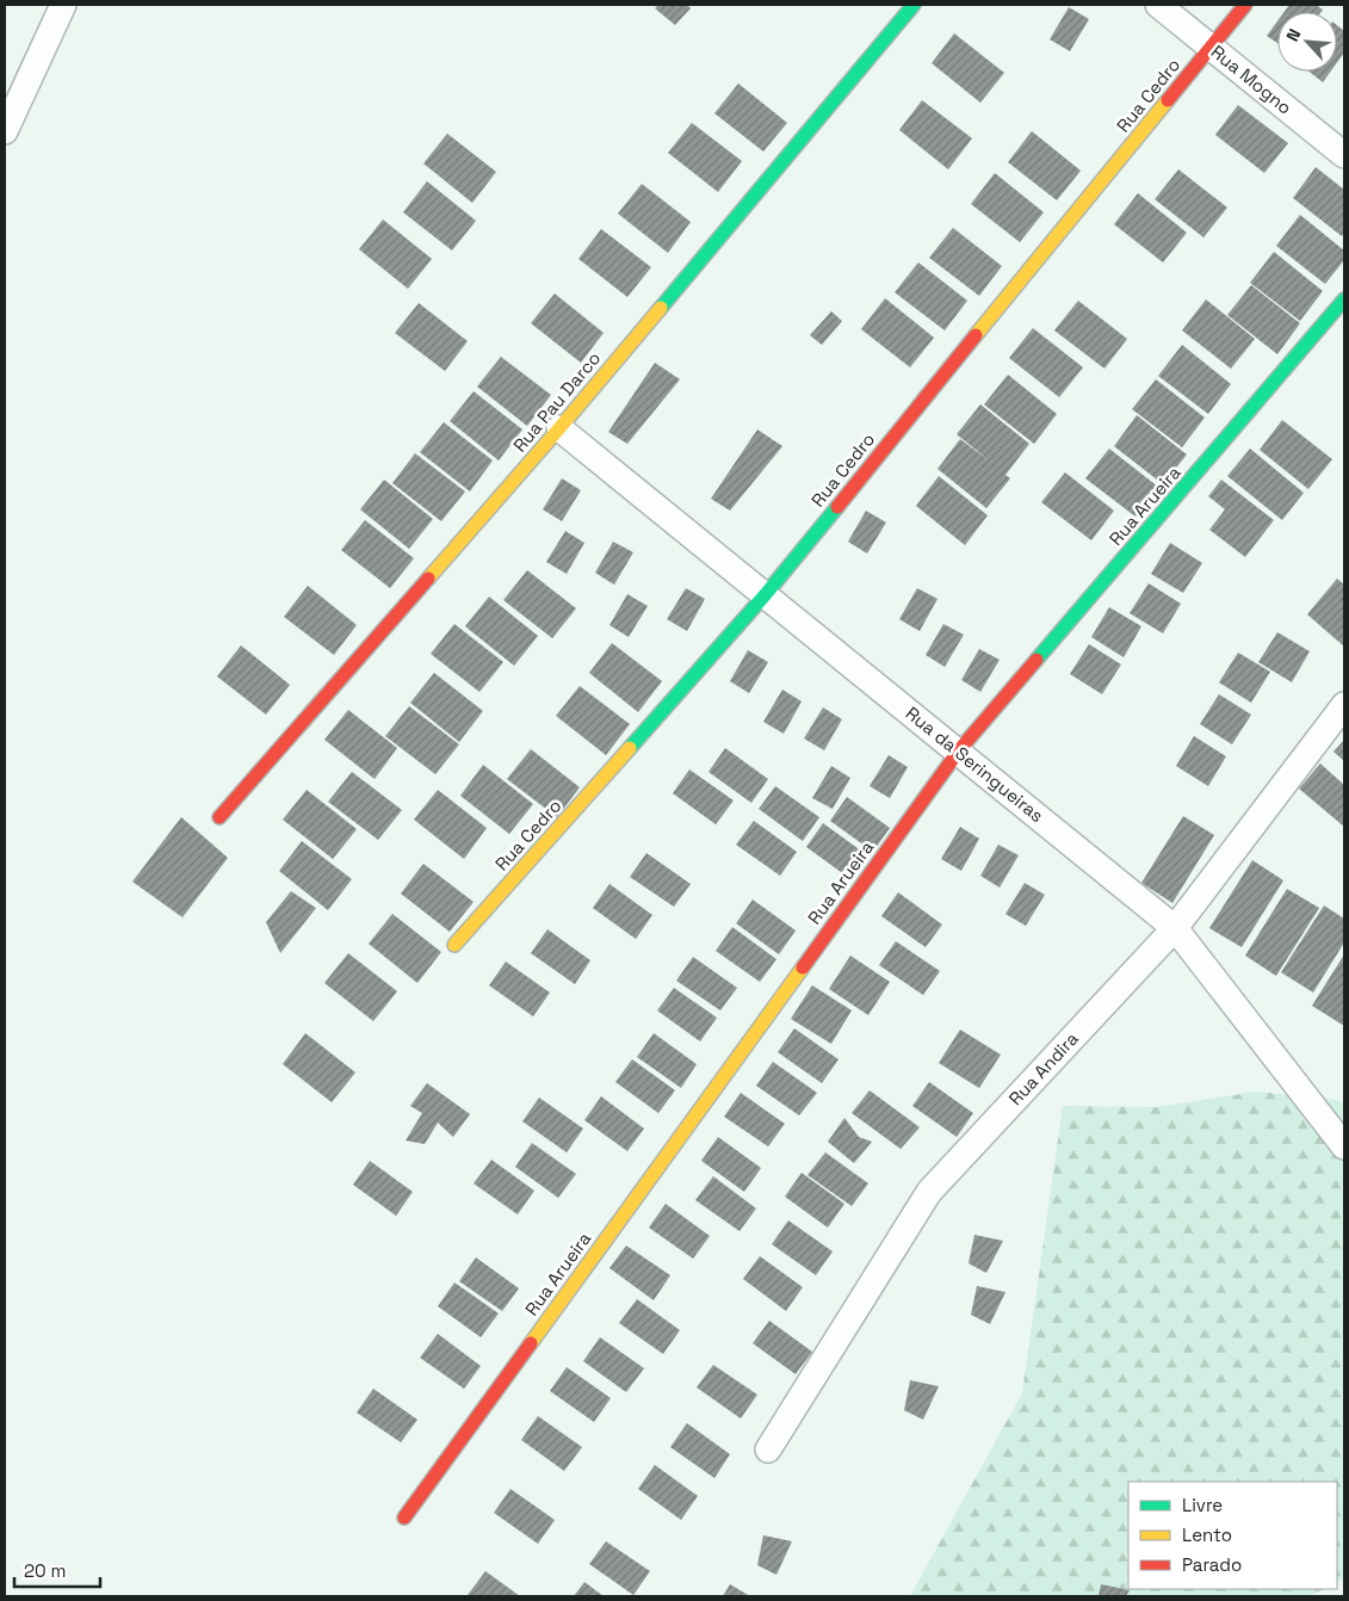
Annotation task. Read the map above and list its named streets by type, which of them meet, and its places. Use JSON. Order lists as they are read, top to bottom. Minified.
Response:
{"streets":{"street":["Rua Mogno","Rua Cedro","Rua Pau Darco","Rua Arueira","Rua da Seringueiras","Rua Andira"]},"crossings":[["Rua Mogno","Rua Cedro"],["Rua Cedro","Rua da Seringueiras"],["Rua Pau Darco","Rua da Seringueiras"],["Rua Arueira","Rua da Seringueiras"],["Rua da Seringueiras","Rua Andira"]],"legend":["Livre","Lento","Parado"],"scale_bar":"20 m","north":"top left"}
